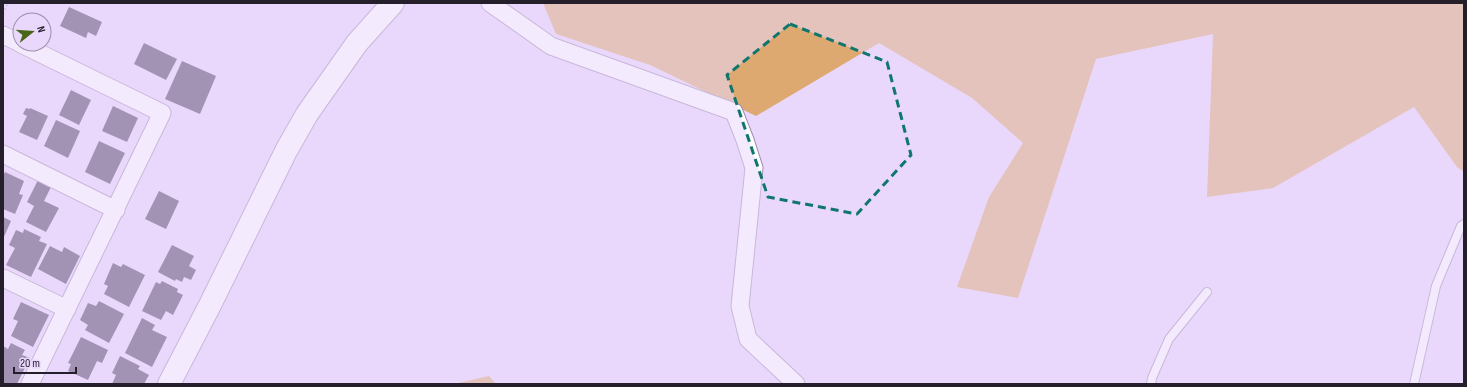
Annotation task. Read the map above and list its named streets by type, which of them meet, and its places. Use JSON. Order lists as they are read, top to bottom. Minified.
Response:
{"scale_bar":"20 m","north":"right"}
